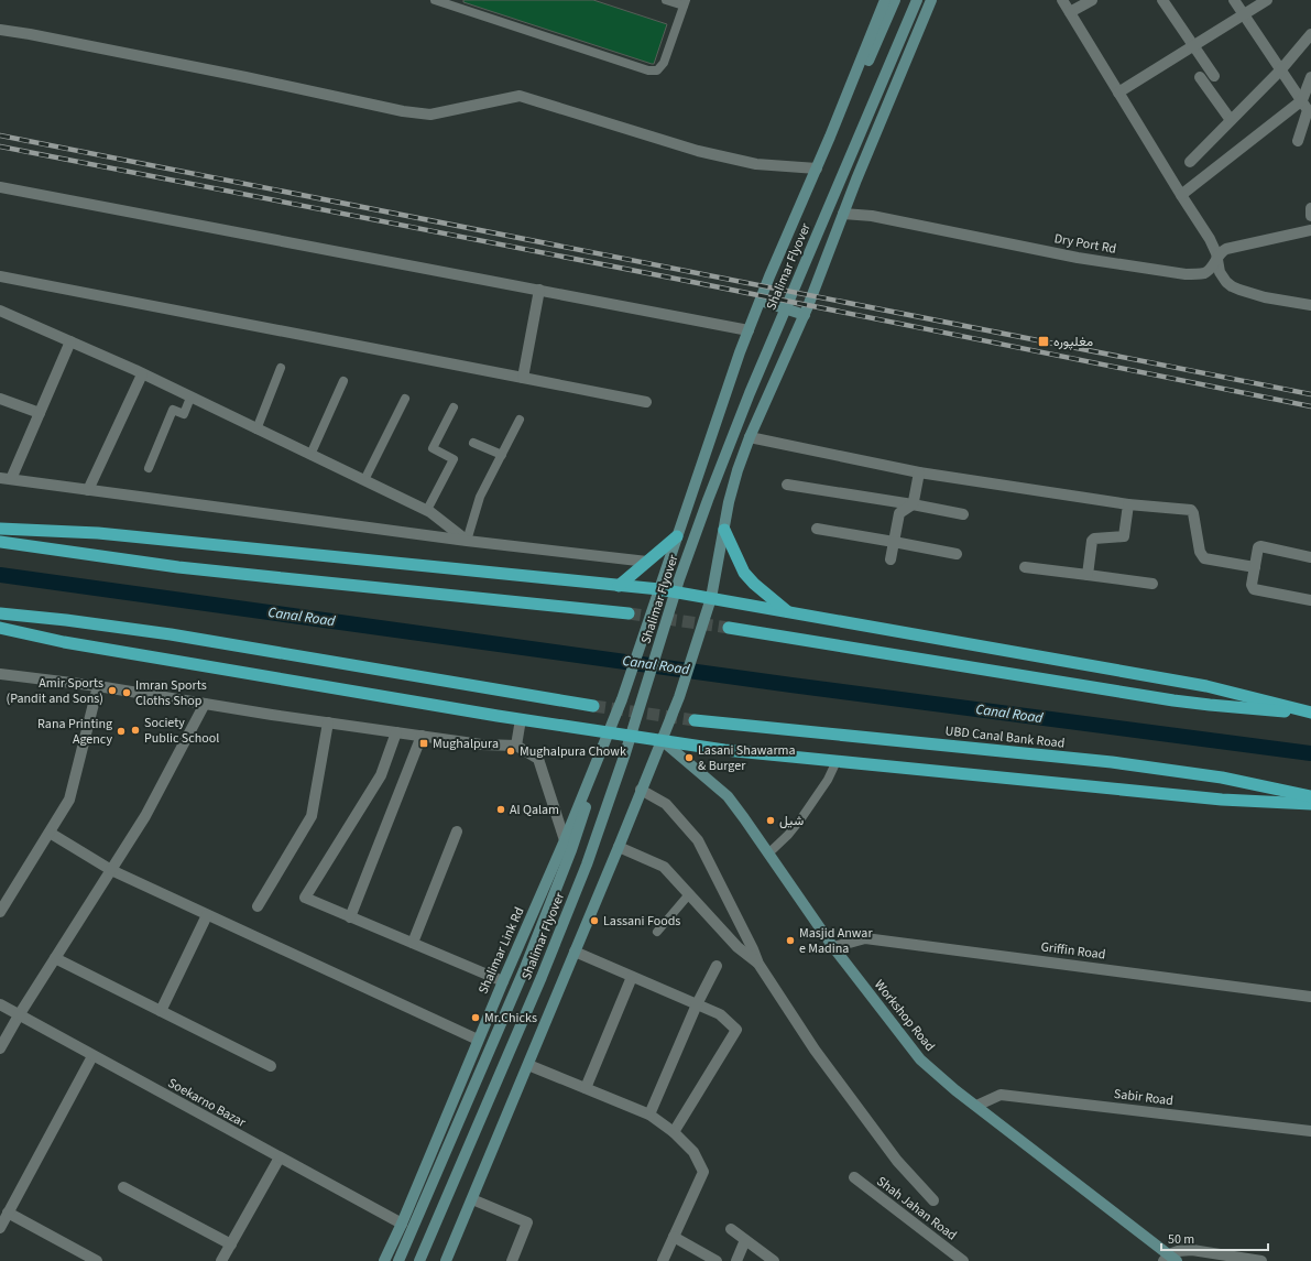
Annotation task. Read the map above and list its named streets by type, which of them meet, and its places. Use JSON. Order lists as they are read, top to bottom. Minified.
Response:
{"streets":{"highway":["UBD Canal Bank Road"],"main road":["Shalimar Flyover","Shalimar Link Rd","Workshop Road"],"street":["Dry Port Rd","Griffin Road","Sabir Road","Soekarno Bazar","Shah Jahan Road"]},"crossings":[["Shalimar Link Rd","Soekarno Bazar"],["Griffin Road","Workshop Road"],["Workshop Road","Sabir Road"]],"water":["Canal Road"],"places":{"transit":["مغلپورہ","Mughalpura"],"other":["Amir Sports (Pandit and Sons)","Imran Sports Cloths Shop","Society Public School","Rana Printing Agency","Mughalpura Chowk","Lasani Shawarma & Burger","Al Qalam","شیل","Lassani Foods","Masjid Anwar e Madina","Mr.Chicks"]},"scale_bar":"50 m"}
